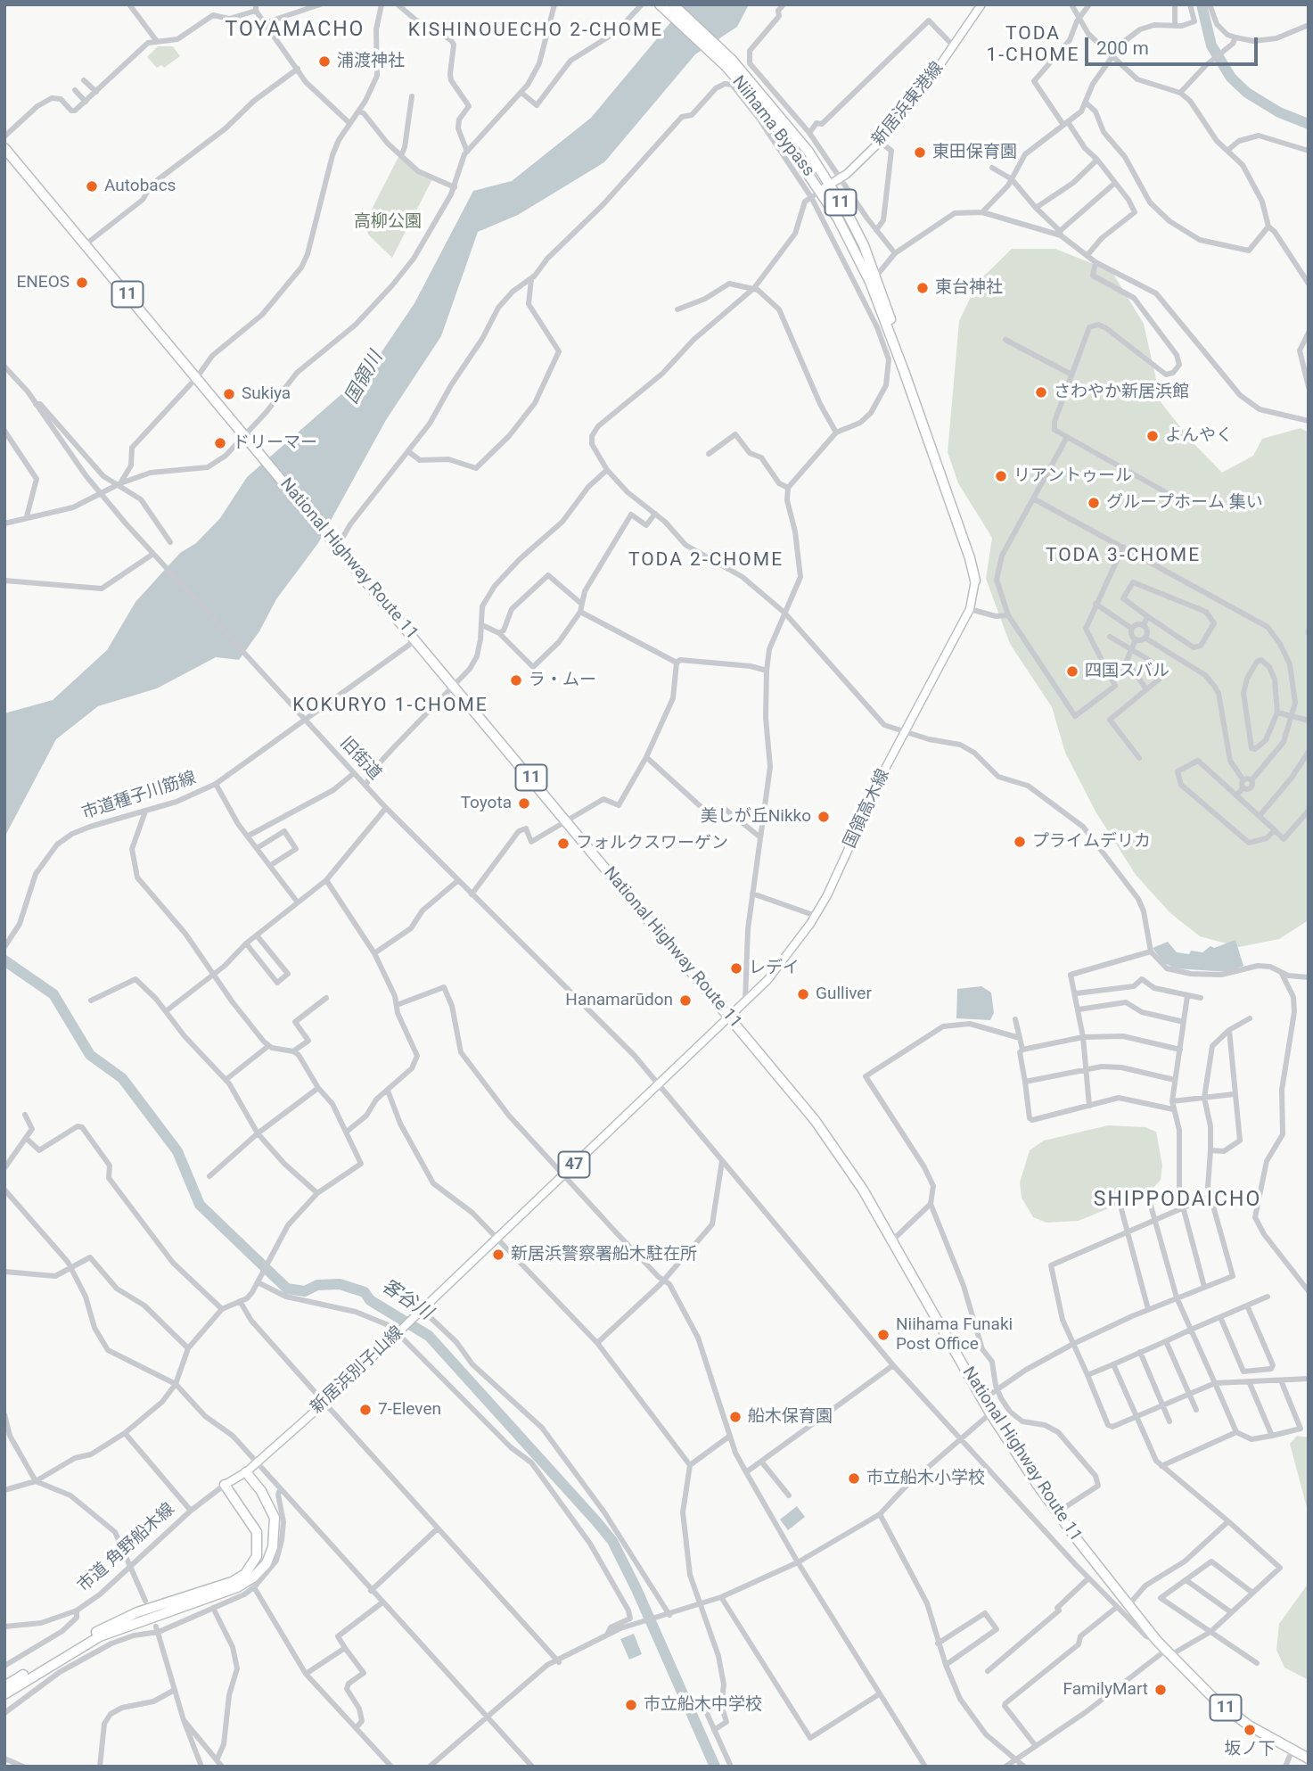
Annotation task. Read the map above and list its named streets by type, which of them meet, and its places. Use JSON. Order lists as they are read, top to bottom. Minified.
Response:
{"streets":{"highway":["Niihama Bypass","11","National Highway Route 11"],"main road":["新居浜東港線","国領高木線","47","新居浜別子山線"],"street":["旧街道","市道種子川筋線","市道 角野船木線"]},"crossings":[["新居浜東港線","Niihama Bypass"],["Niihama Bypass","国領高木線"],["National Highway Route 11","旧街道"],["National Highway Route 11","市道種子川筋線"],["National Highway Route 11","国領高木線"],["National Highway Route 11","新居浜別子山線"],["旧街道","市道種子川筋線"],["旧街道","新居浜別子山線"],["国領高木線","新居浜別子山線"],["新居浜別子山線","市道 角野船木線"]],"districts":["TOYAMACHO","KISHINOUECHO 2-CHOME","TODA 1-CHOME","TODA 3-CHOME","TODA 2-CHOME","KOKURYO 1-CHOME","SHIPPODAICHO"],"water":["国領川","客谷川"],"parks":["高柳公園"],"places":["浦渡神社","東田保育園","Autobacs","ENEOS","東台神社","さわやか新居浜館","Sukiya","よんやく","ドリーマー","リアントゥール","グループホーム 集い","四国スバル","ラ・ムー","Toyota","美しが丘Nikko","プライムデリカ","フォルクスワーゲン","レデイ","Gulliver","Hanamarūdon","新居浜警察署船木駐在所","Niihama Funaki Post Office","7-Eleven","船木保育園","市立船木小学校","FamilyMart","市立船木中学校","坂ノ下"],"scale_bar":"200 m"}
